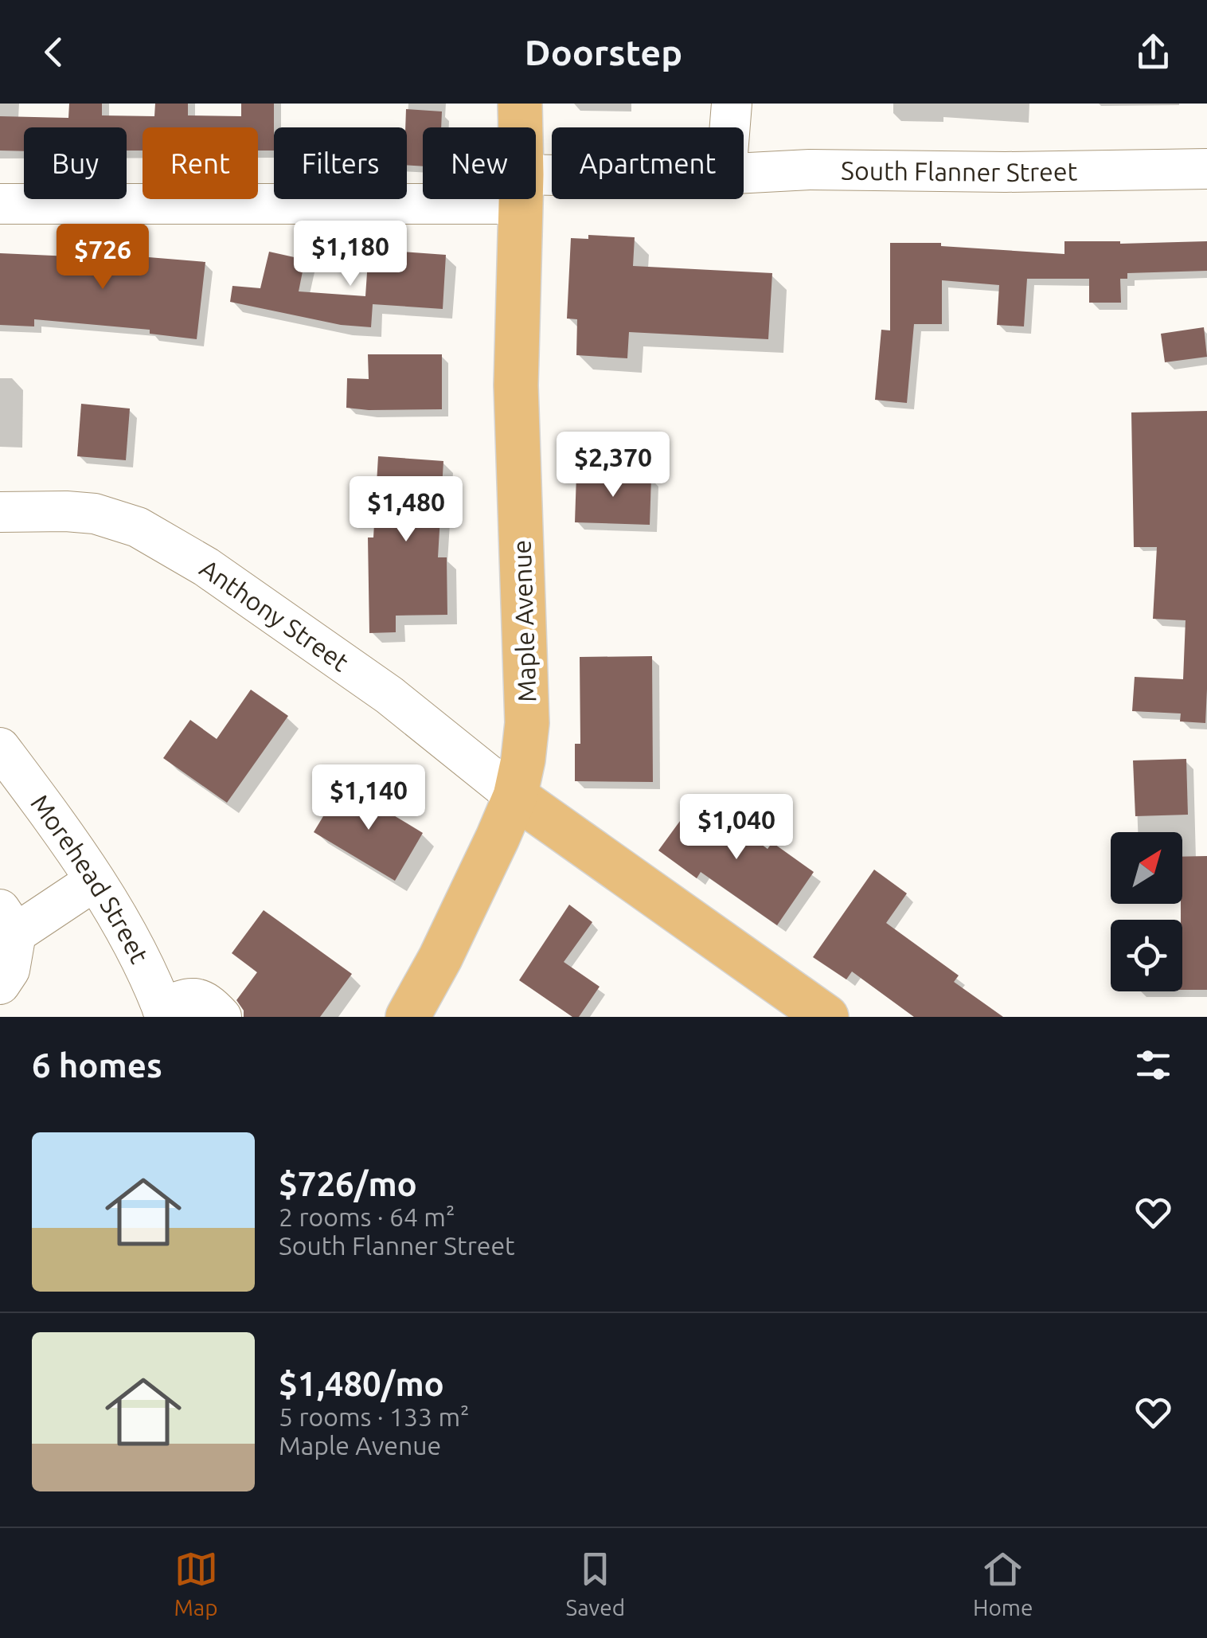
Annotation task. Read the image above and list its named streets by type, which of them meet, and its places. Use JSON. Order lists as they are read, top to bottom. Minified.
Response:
{"streets":{"main road":["Maple Avenue"],"street":["South Flanner Street","Anthony Street","Morehead Street"]},"crossings":[["Anthony Street","Maple Avenue"]],"north":"top right","page":{"header":"Doorstep","chip":["Buy","Rent","Filters","New","Apartment"],"price":["$1,180","$726","$2,370","$1,480","$1,140","$1,040"],"heading":"6 homes","list":[{"name":"$726/mo","note":"2 rooms · 64 m² · South Flanner Street"},{"name":"$1,480/mo","note":"5 rooms · 133 m² · Maple Avenue"}],"tabs":["Map","Saved","Home"]}}
